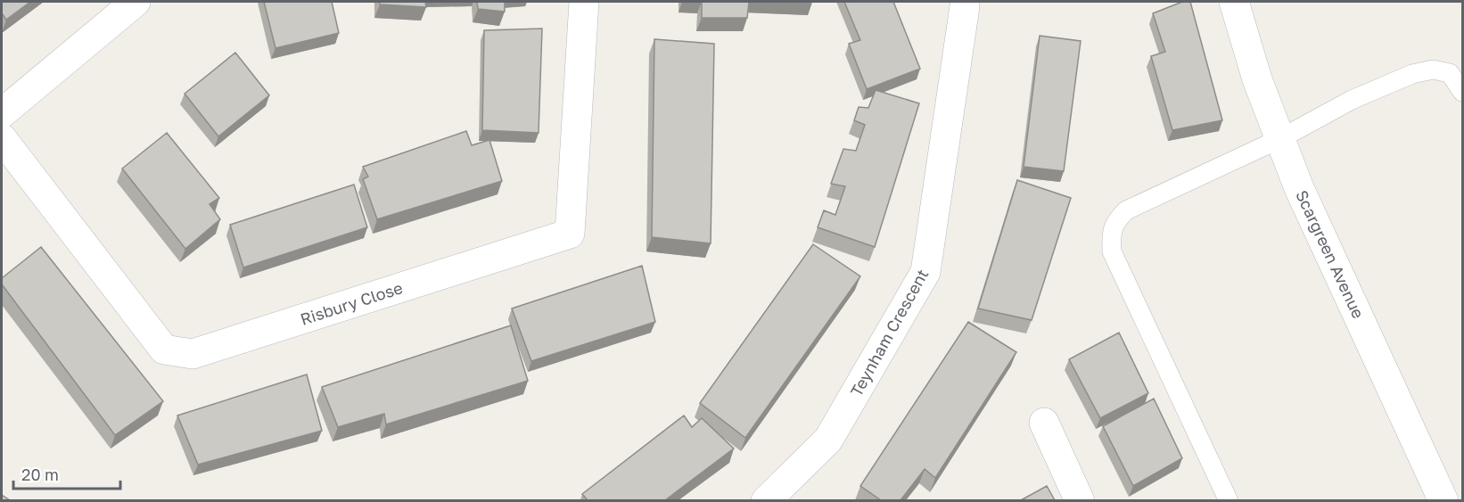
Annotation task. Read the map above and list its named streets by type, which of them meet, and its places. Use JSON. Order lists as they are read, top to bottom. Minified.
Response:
{"streets":{"street":["Scargreen Avenue","Risbury Close","Teynham Crescent"]},"scale_bar":"20 m"}
